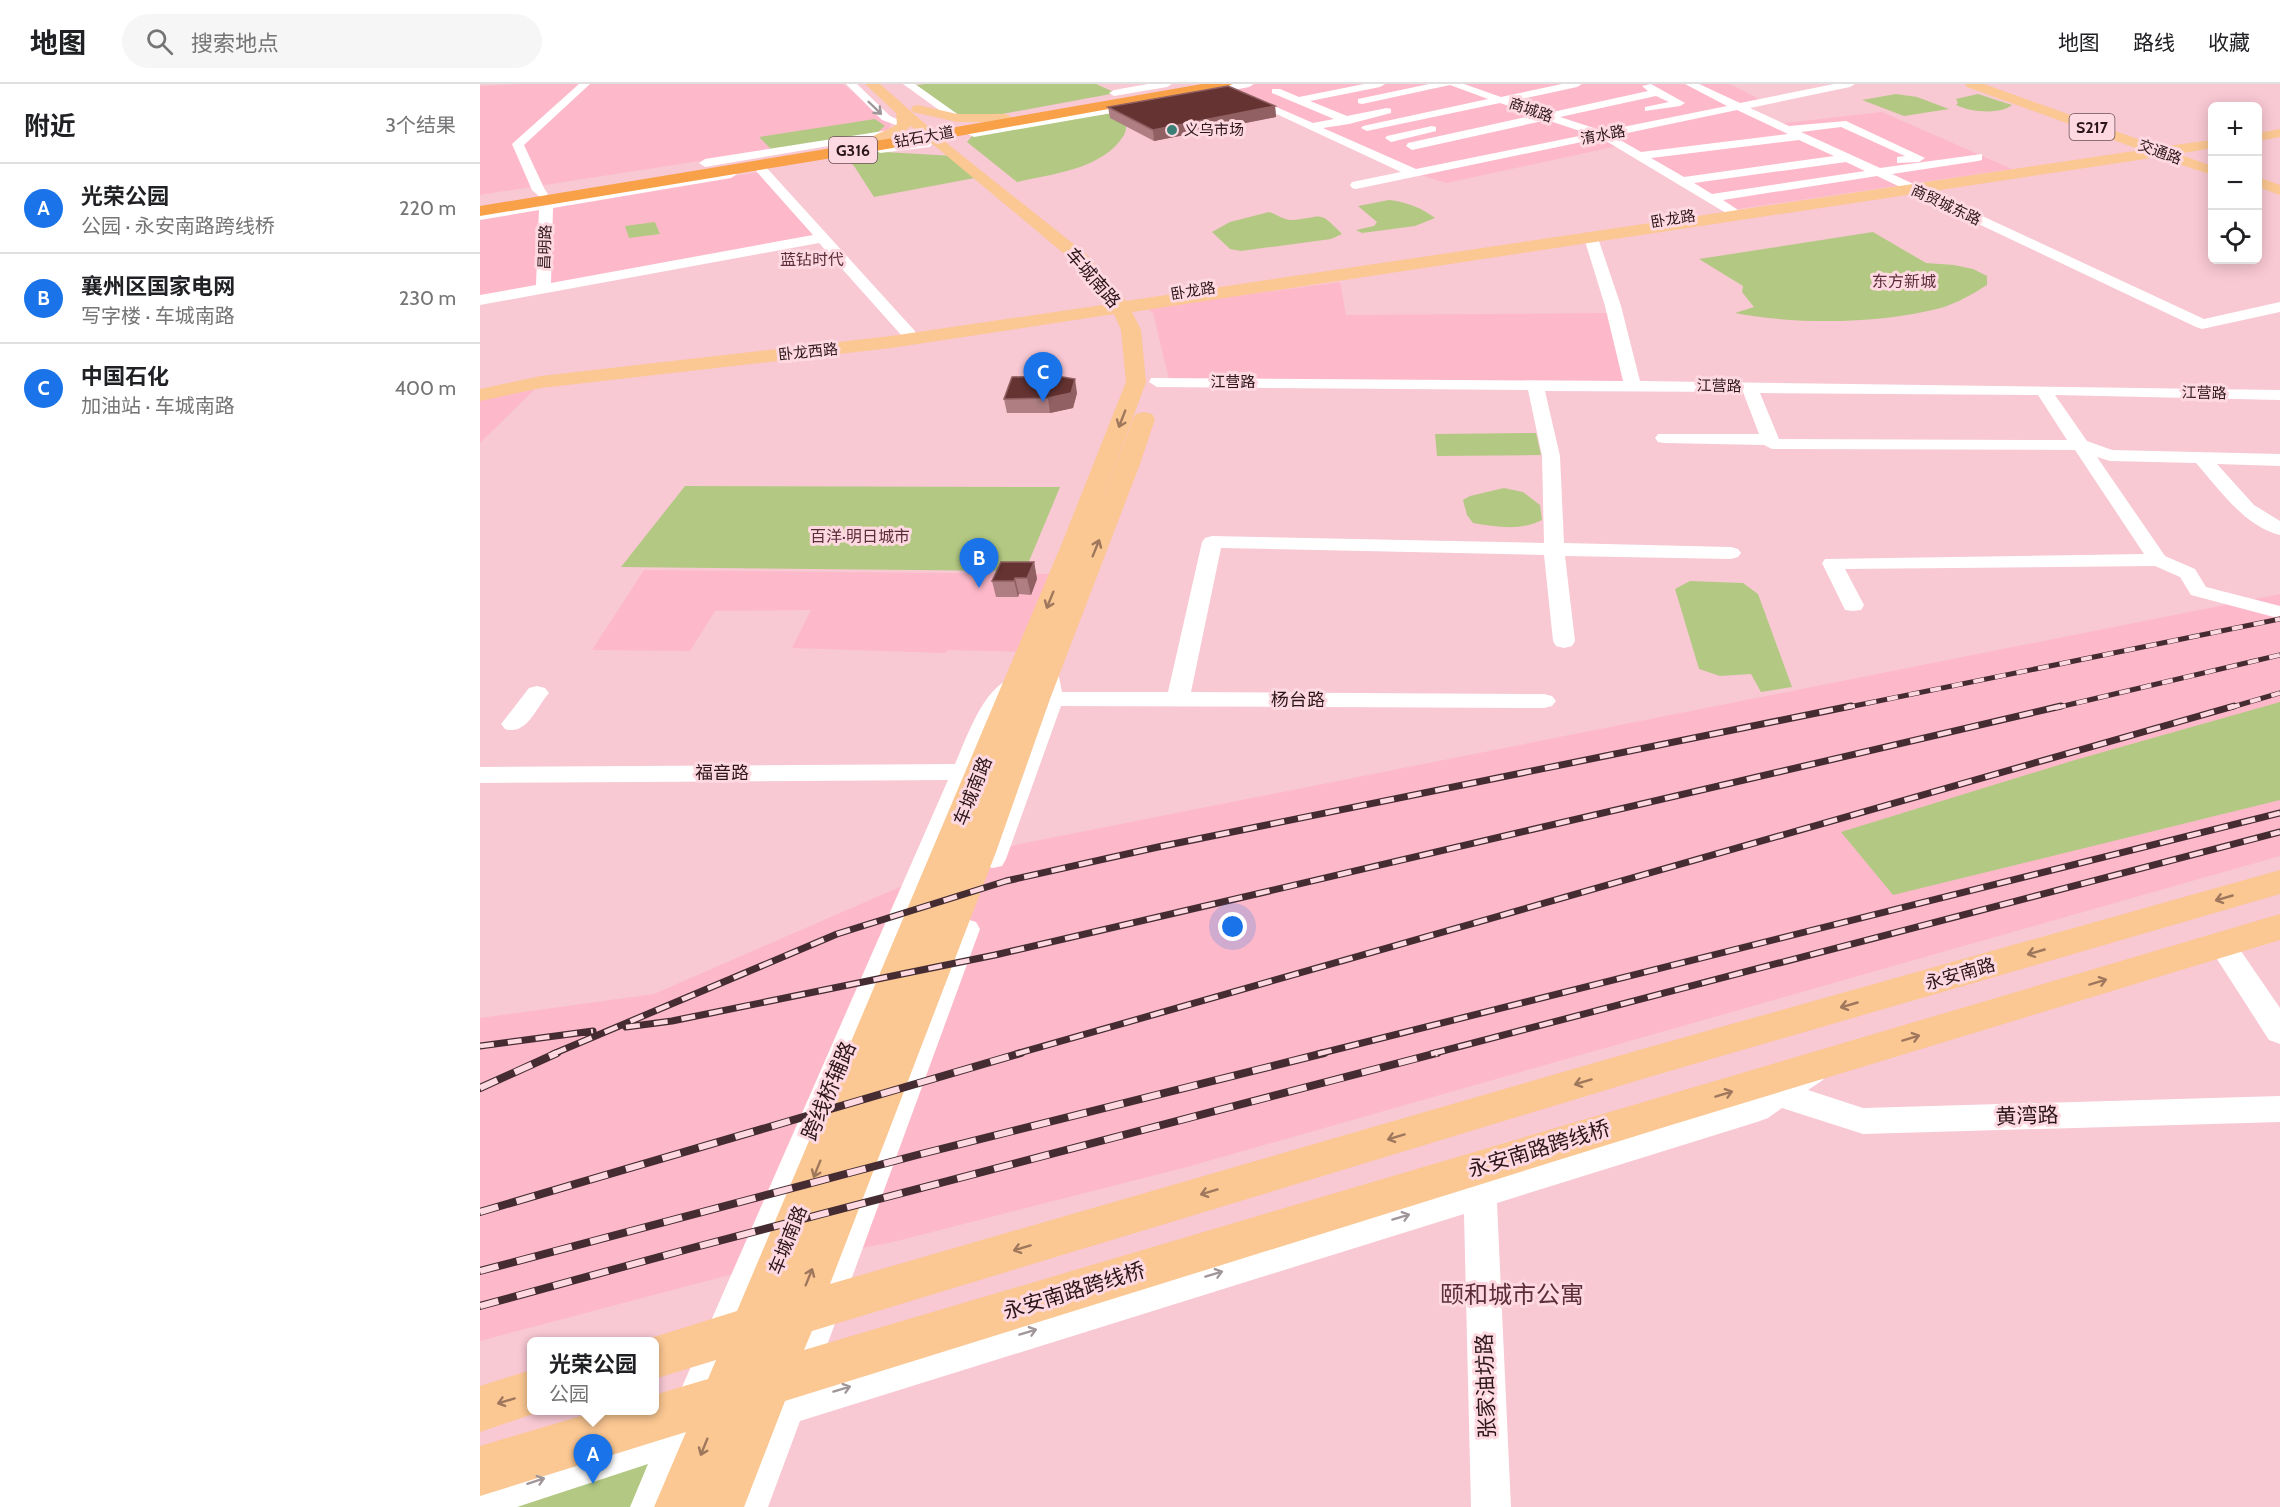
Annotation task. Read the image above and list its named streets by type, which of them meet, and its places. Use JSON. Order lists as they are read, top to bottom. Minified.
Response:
{"streets":{"highway":["钻石大道","G316"],"main road":["S217","交通路","卧龙路","车城南路","卧龙西路","永安南路","永安南路跨线桥"],"street":["商城路","淯水路","商贸城东路","昌明路","江营路","杨台路","福音路","跨线桥辅路","黄湾路","张家油坊路"]},"crossings":[["商城路","淯水路"],["商城路","卧龙路"],["淯水路","商贸城东路"],["钻石大道","昌明路"],["钻石大道","车城南路"],["交通路","卧龙路"],["商贸城东路","卧龙路"],["卧龙路","车城南路"],["卧龙路","卧龙西路"],["车城南路","卧龙西路"],["车城南路","江营路"],["车城南路","杨台路"],["车城南路","跨线桥辅路"],["杨台路","跨线桥辅路"],["福音路","跨线桥辅路"]],"one_way":["永安南路","永安南路跨线桥"],"districts":["蓝钻时代","东方新城","百洋·明日城市","颐和城市公寓"],"places":["义乌市场"],"page":{"header":"地图","search":"搜索地点","nav":["地图","路线","收藏"],"heading":["附近","3个结果"],"map_buttons":["+","−"],"list":[{"mark":"A","name":"光荣公园","note":"公园 · 永安南路跨线桥","value":"220 m"},{"mark":"B","name":"襄州区国家电网","note":"写字楼 · 车城南路","value":"230 m"},{"mark":"C","name":"中国石化","note":"加油站 · 车城南路","value":"400 m"}],"pins":["C","B","A"],"popup":["光荣公园","公园"]}}
